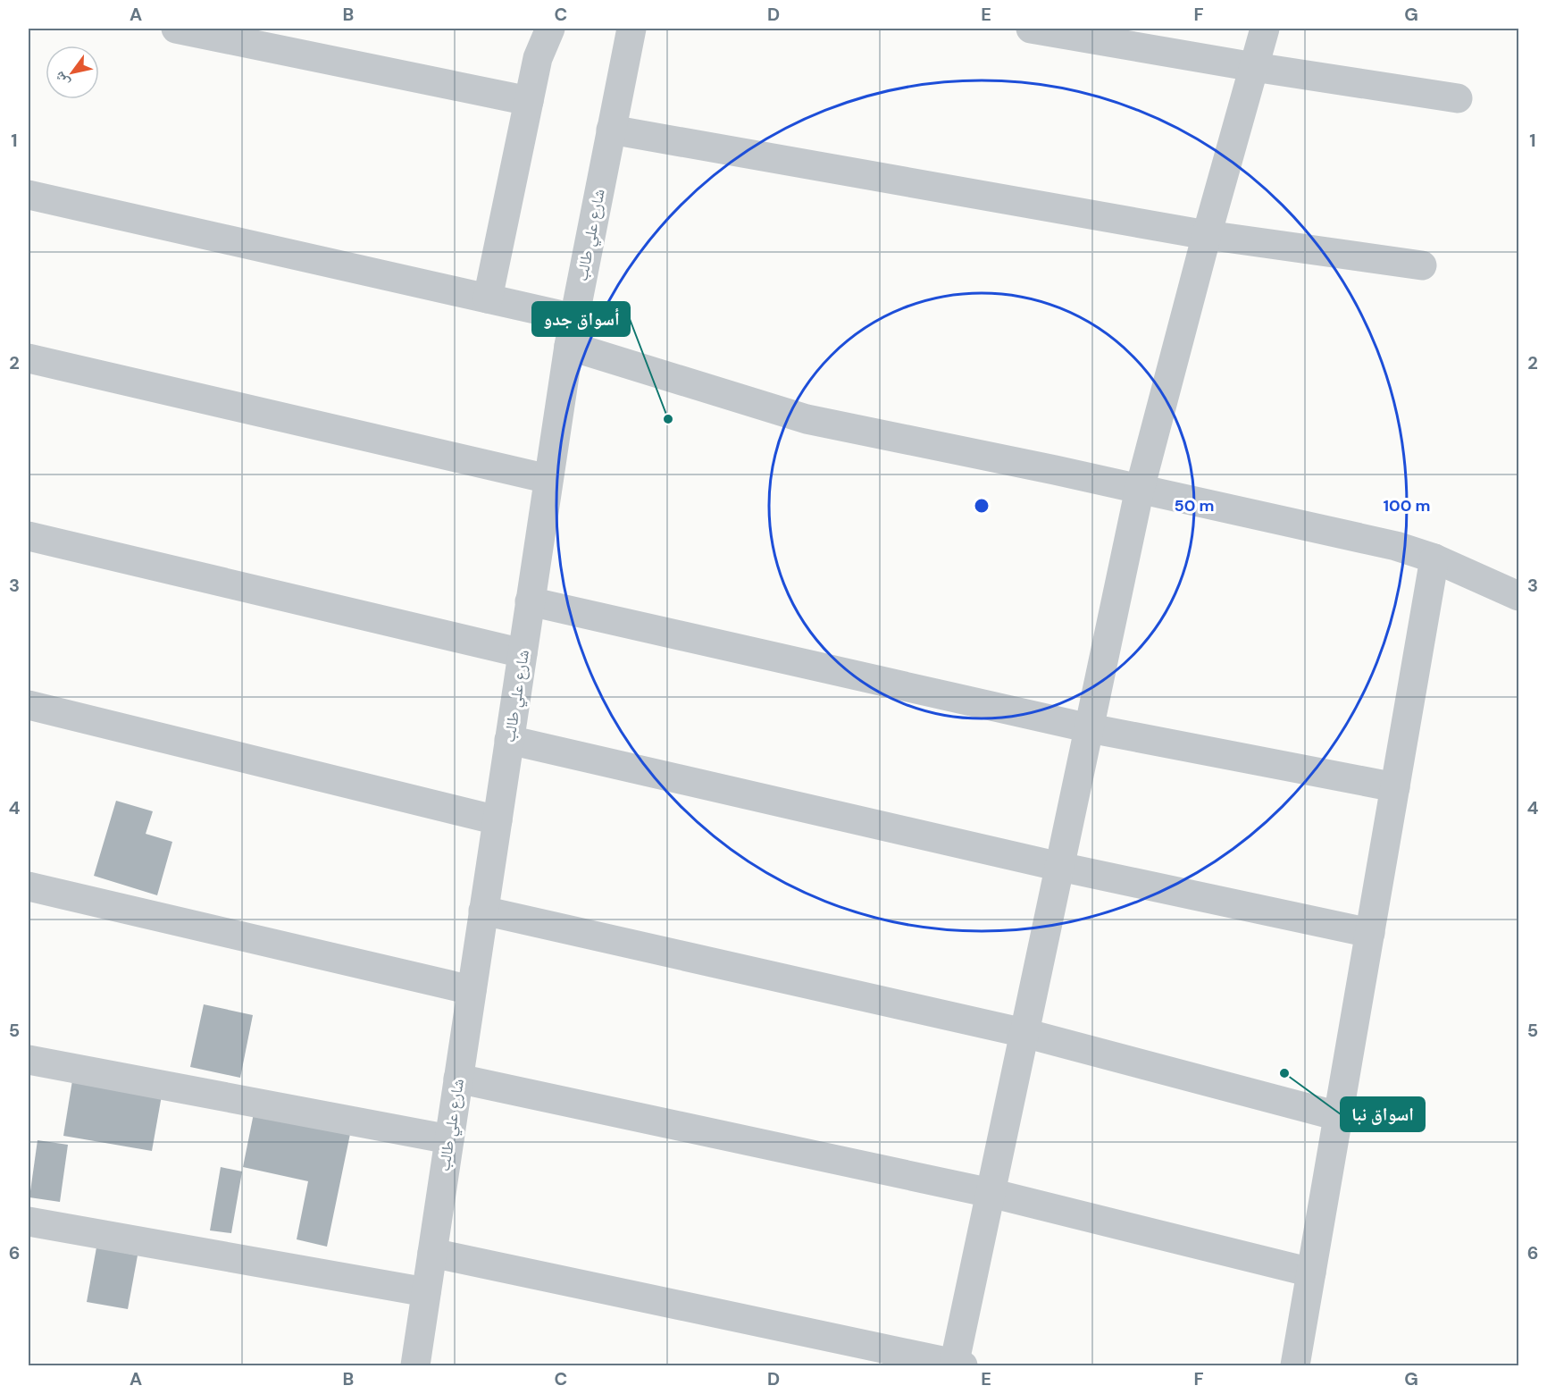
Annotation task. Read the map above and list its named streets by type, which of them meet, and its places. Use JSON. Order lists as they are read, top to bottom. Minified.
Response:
{"streets":{"street":["شارع علي طالب"]},"places":["أسواق جدو","اسواق نبا"],"north":"bottom left","grid":{"columns":["A","B","C","D","E","F","G"],"rows":["1","2","3","4","5","6"]},"rings":["50 m","100 m"]}
